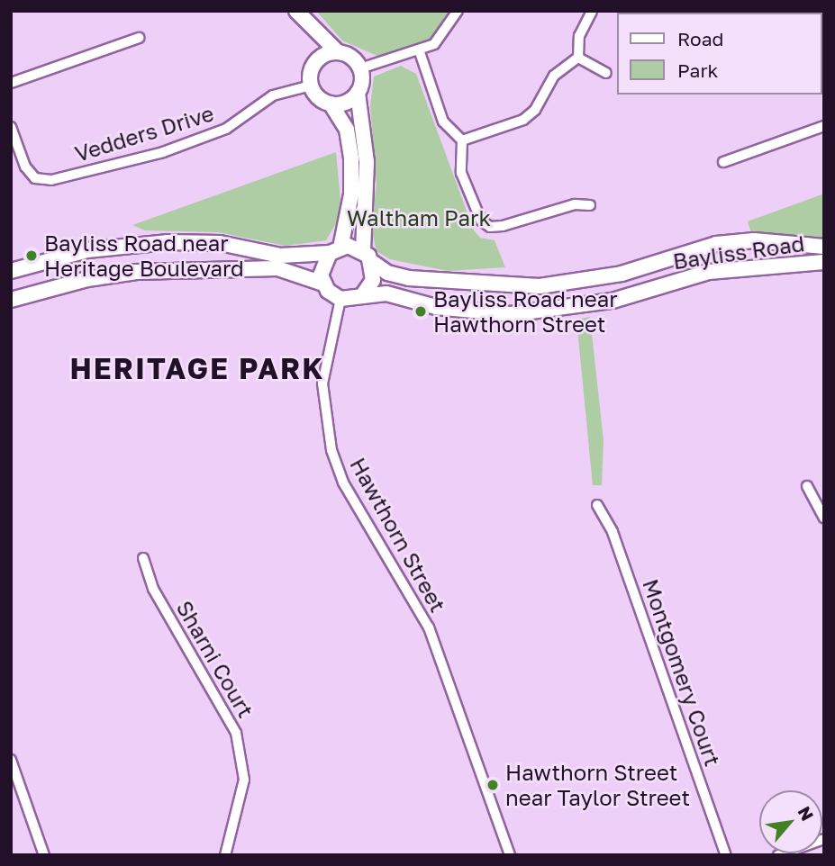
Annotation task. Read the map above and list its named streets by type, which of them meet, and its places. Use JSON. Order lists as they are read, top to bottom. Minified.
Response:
{"streets":{"street":["Vedders Drive","Bayliss Road","Hawthorn Street","Sharni Court","Montgomery Court"]},"crossings":[["Bayliss Road","Hawthorn Street"]],"districts":["HERITAGE PARK"],"parks":["Waltham Park"],"places":["Bayliss Road near Heritage Boulevard","Bayliss Road near Hawthorn Street","Hawthorn Street near Taylor Street"],"legend":["Road","Park"],"north":"top right"}
